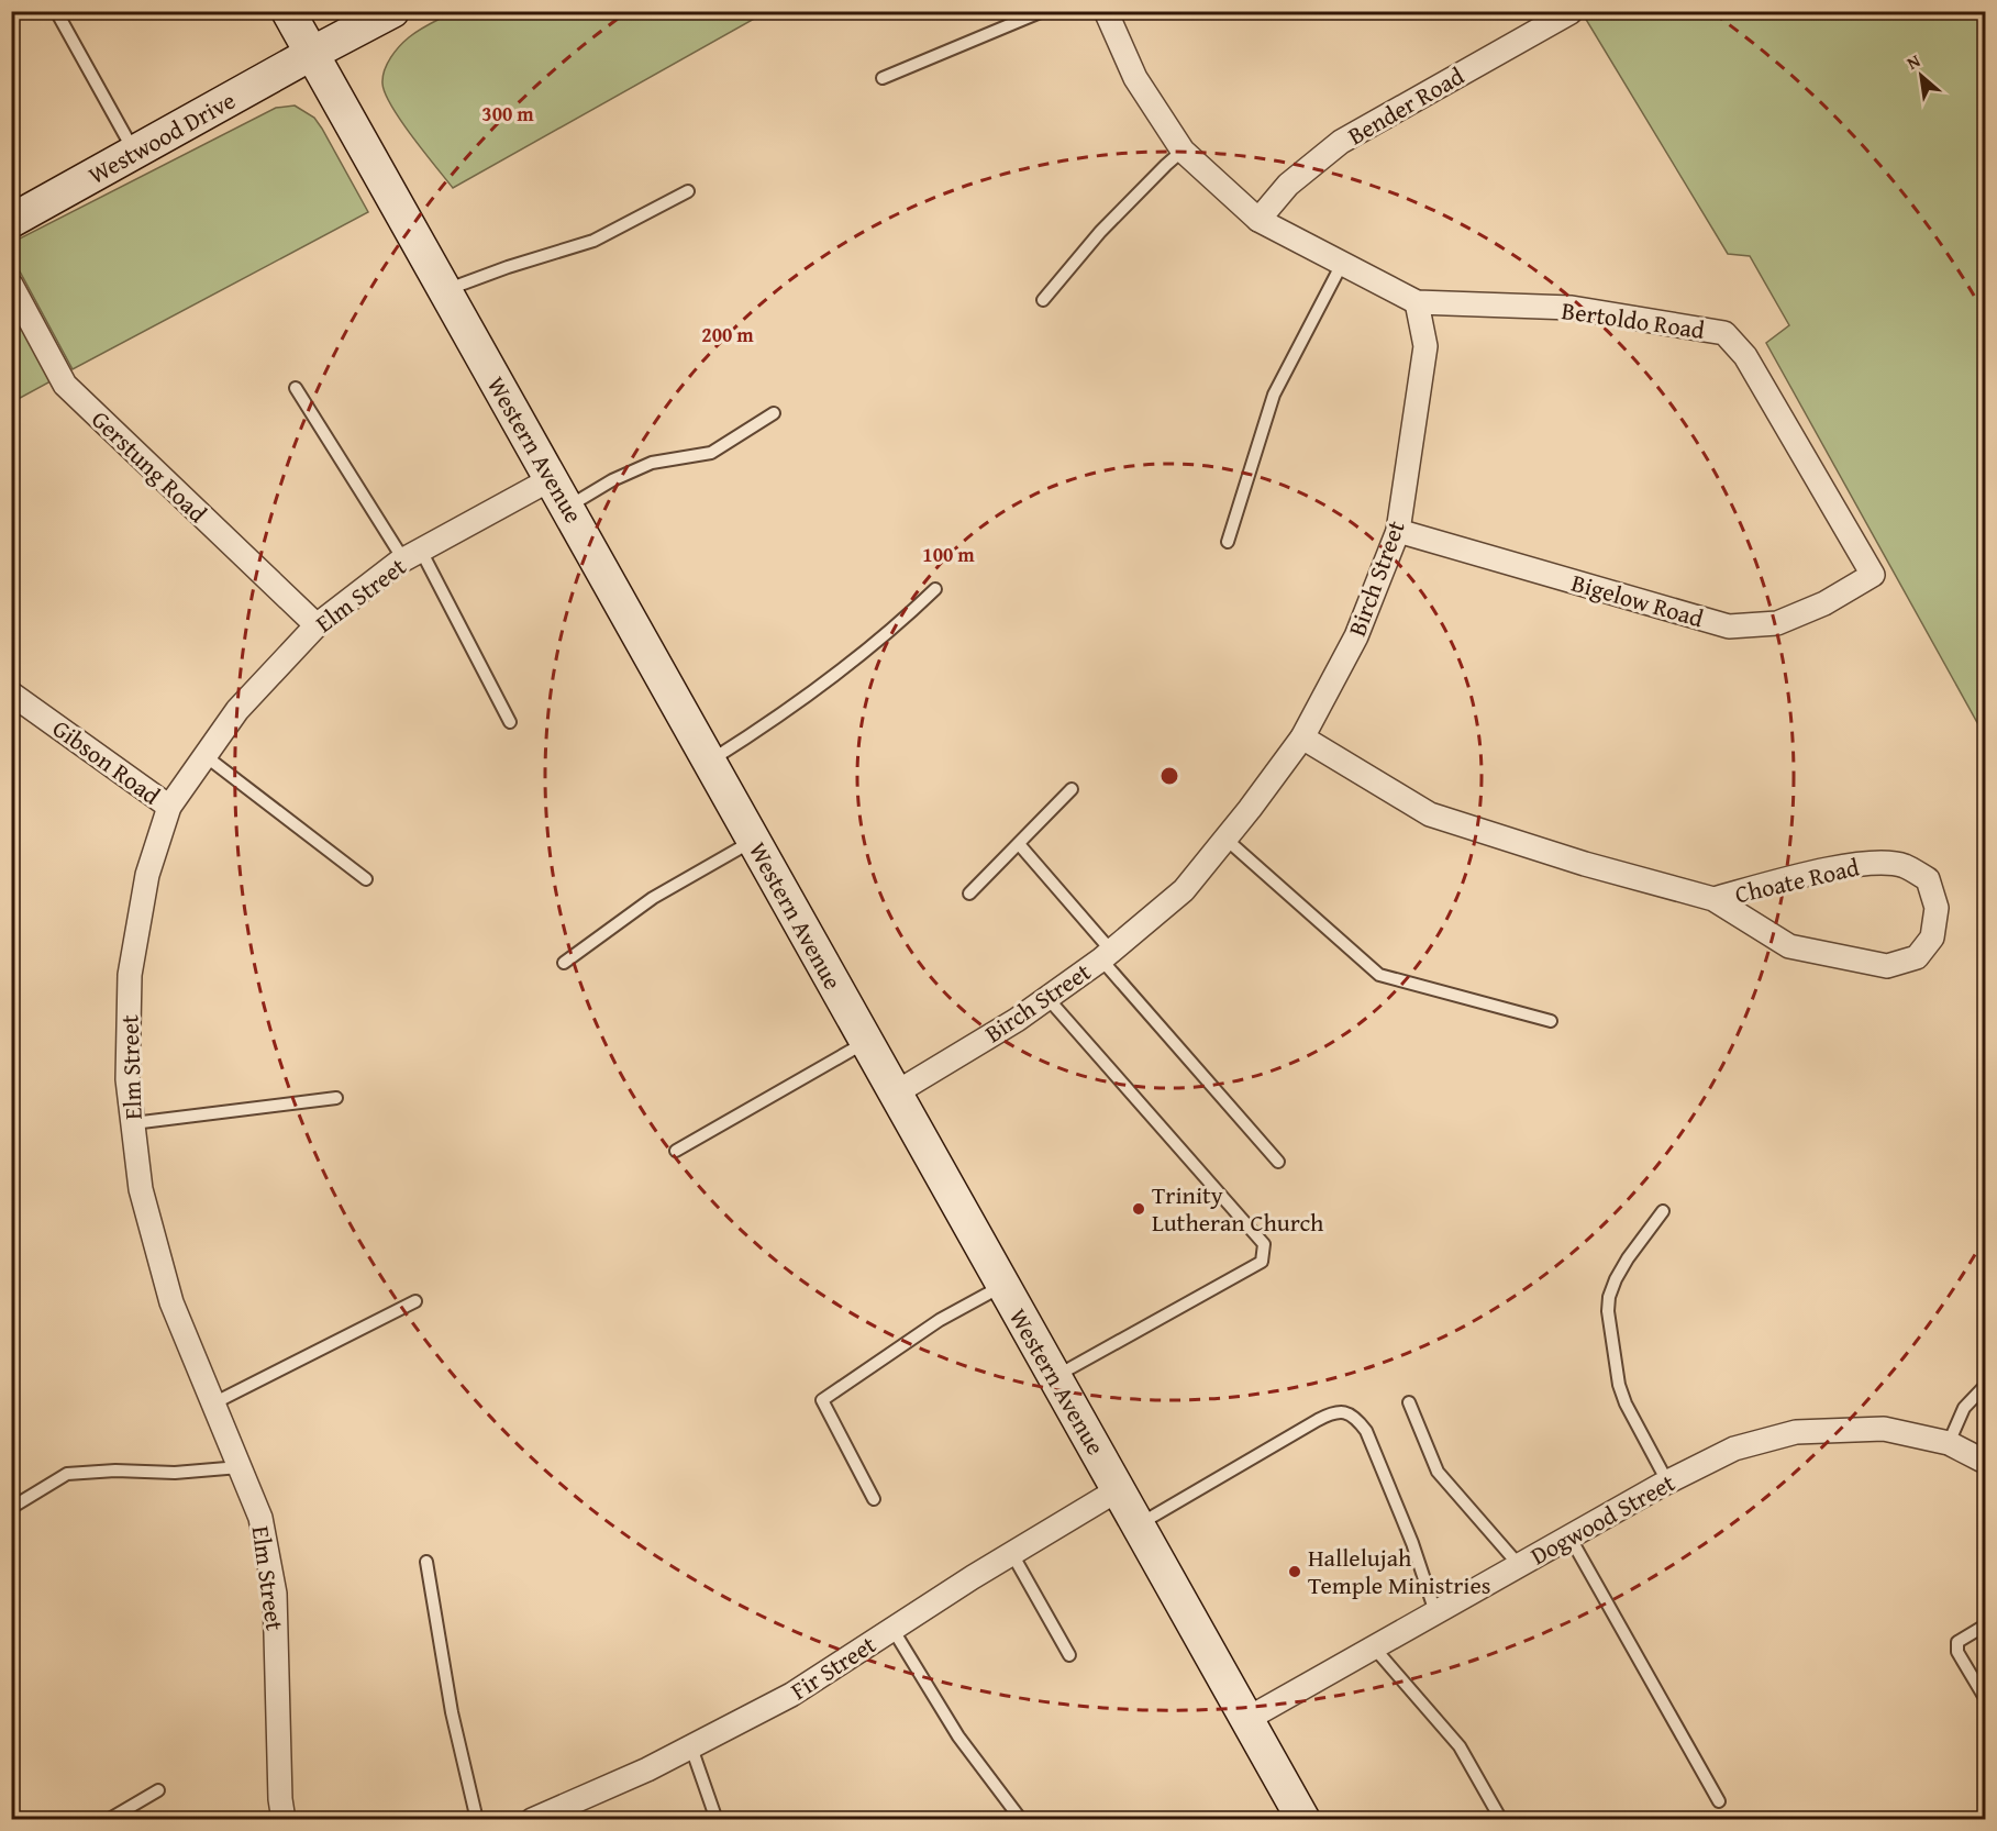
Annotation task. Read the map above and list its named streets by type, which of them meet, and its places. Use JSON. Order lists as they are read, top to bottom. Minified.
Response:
{"streets":{"main road":["Westwood Drive","Western Avenue"],"street":["Bender Road","Bertoldo Road","Gerstung Road","Birch Street","Elm Street","Bigelow Road","Gibson Road","Choate Road","Dogwood Street","Fir Street"]},"crossings":[["Westwood Drive","Western Avenue"],["Bertoldo Road","Birch Street"],["Bertoldo Road","Bigelow Road"],["Western Avenue","Birch Street"],["Western Avenue","Elm Street"],["Western Avenue","Dogwood Street"],["Western Avenue","Fir Street"],["Gerstung Road","Elm Street"],["Birch Street","Bigelow Road"],["Birch Street","Choate Road"],["Elm Street","Gibson Road"]],"places":["Trinity Lutheran Church","Hallelujah Temple Ministries"],"north":"top left","rings":["300 m","200 m","100 m"]}
